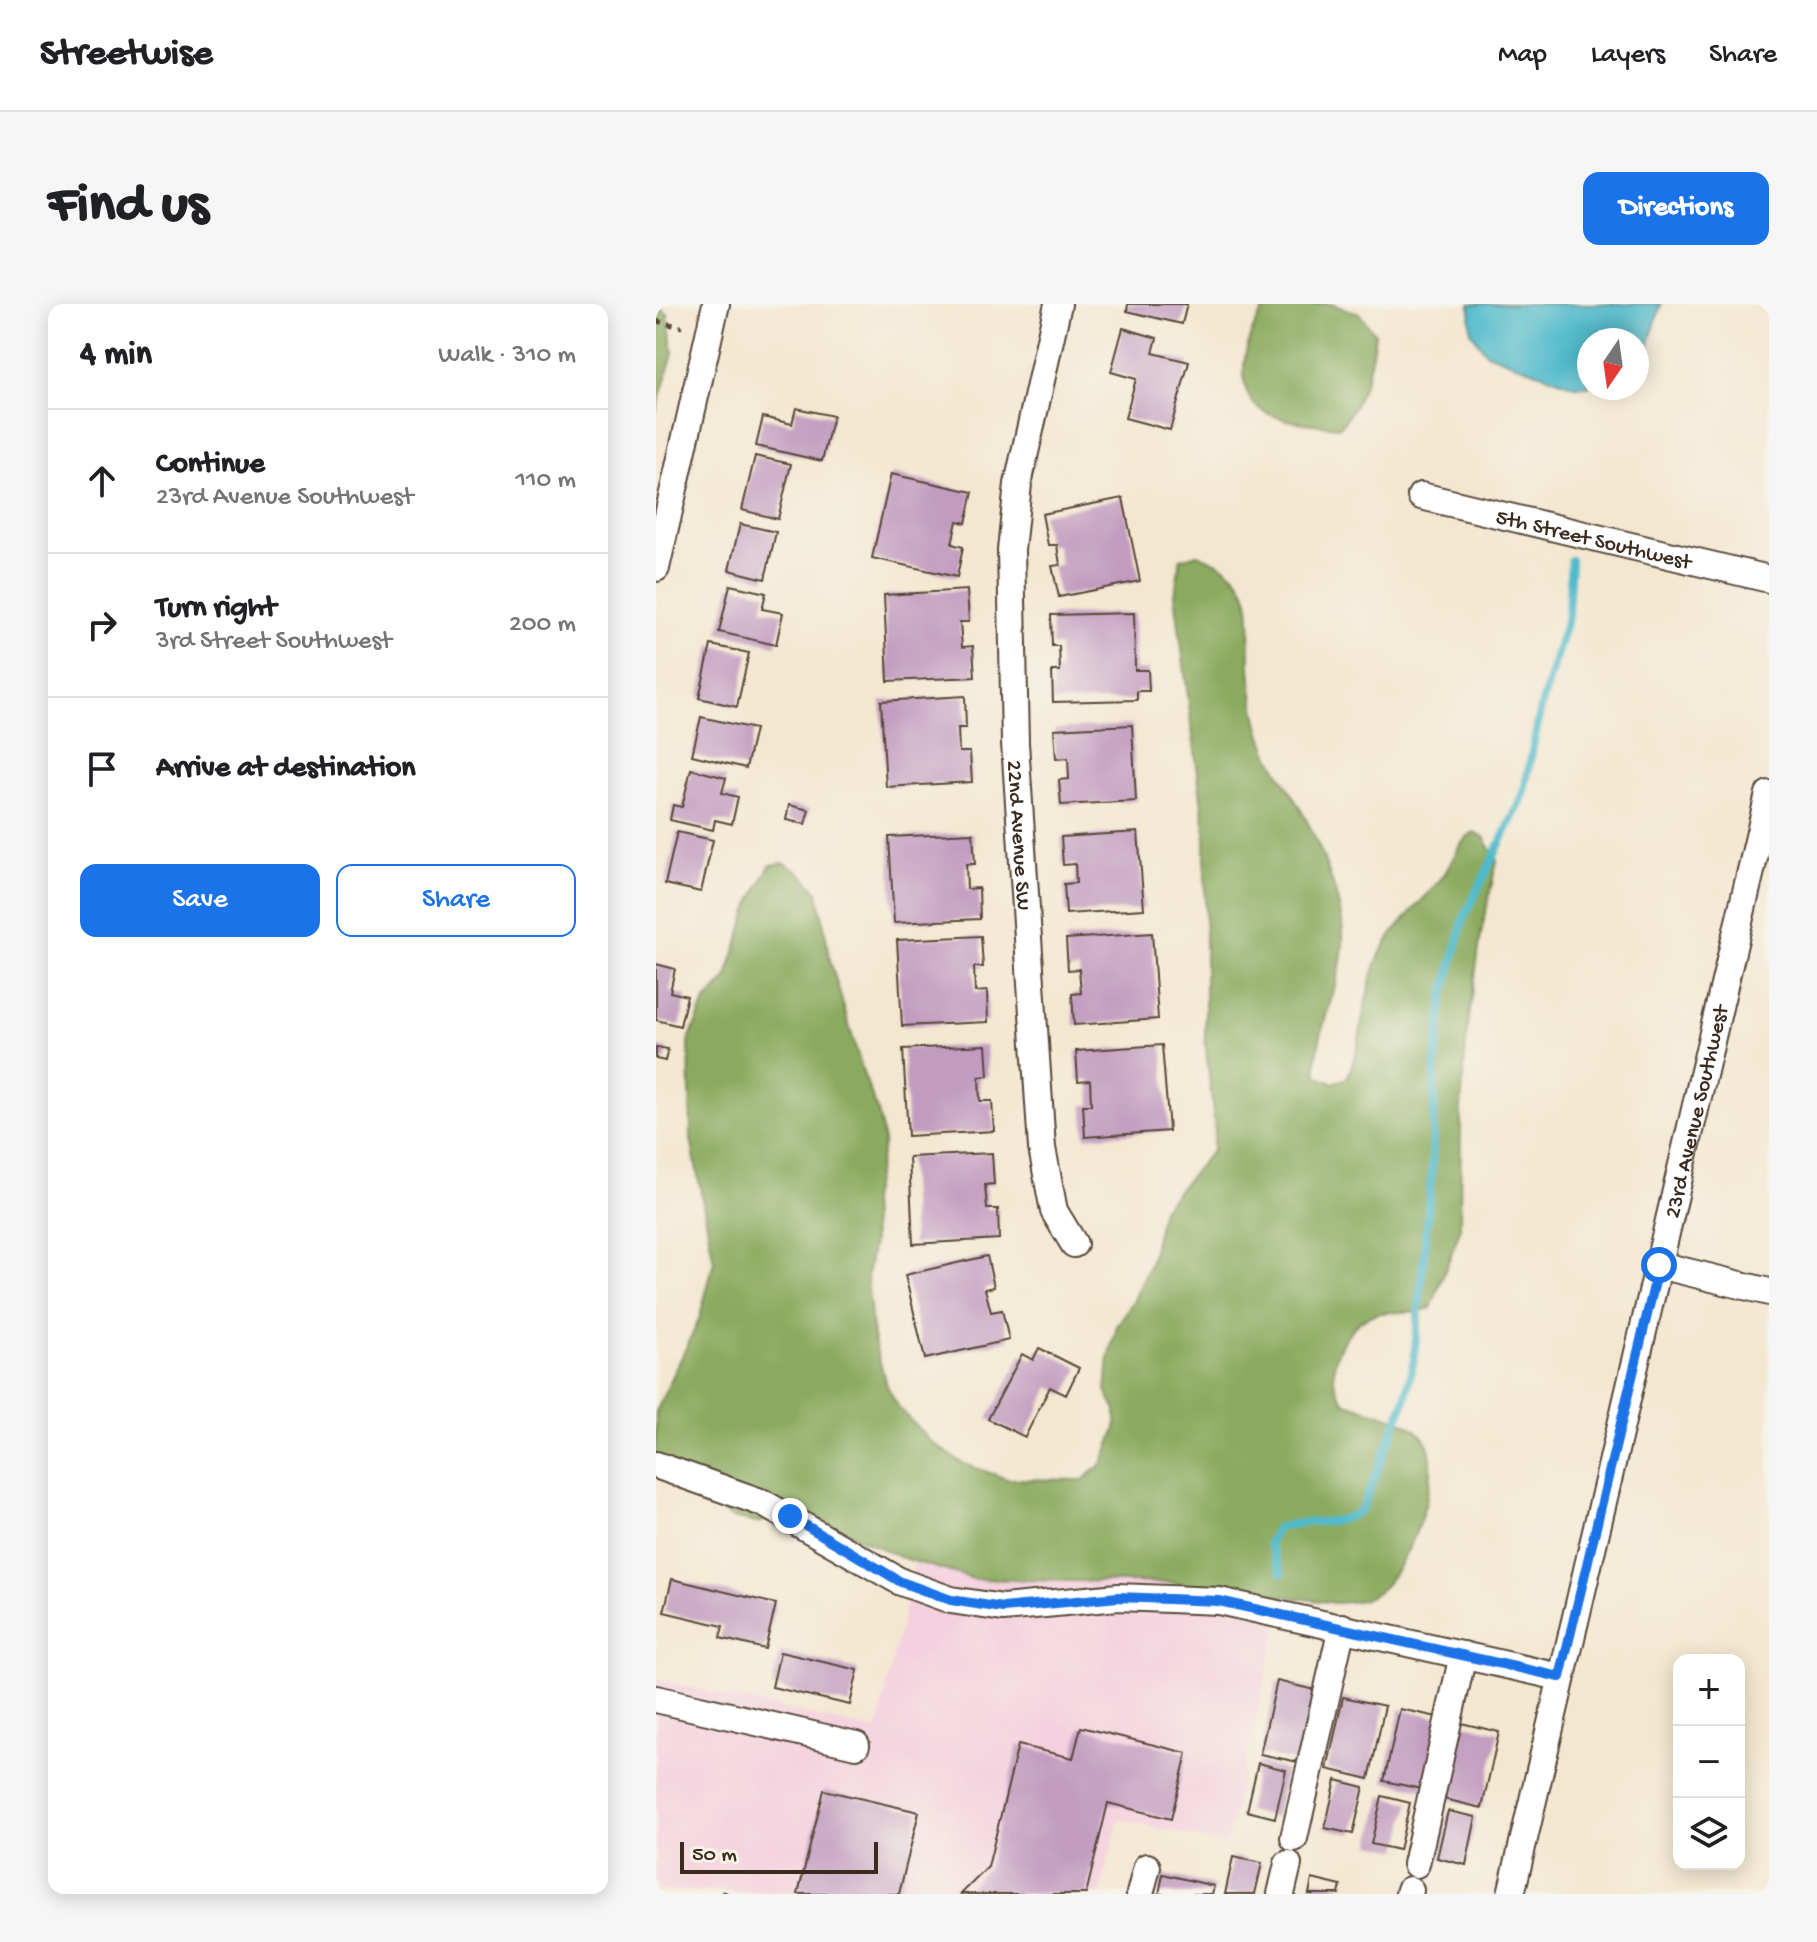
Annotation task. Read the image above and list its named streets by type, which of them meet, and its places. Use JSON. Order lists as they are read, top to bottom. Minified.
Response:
{"streets":{"street":["5th Street Southwest","22nd Avenue SW","23rd Avenue Southwest"]},"scale_bar":"50 m","north":"bottom","page":{"header":"Streetwise","nav":["Map","Layers","Share"],"buttons":["Directions",["Save","Share"]],"title":"Find us","heading":["4 min","Walk · 310 m"],"list":[["Continue","23rd Avenue Southwest","110 m"],["Turn right","3rd Street Southwest","200 m"],"Arrive at destination"],"map_buttons":["+","−"],"scale":"50 m"}}
